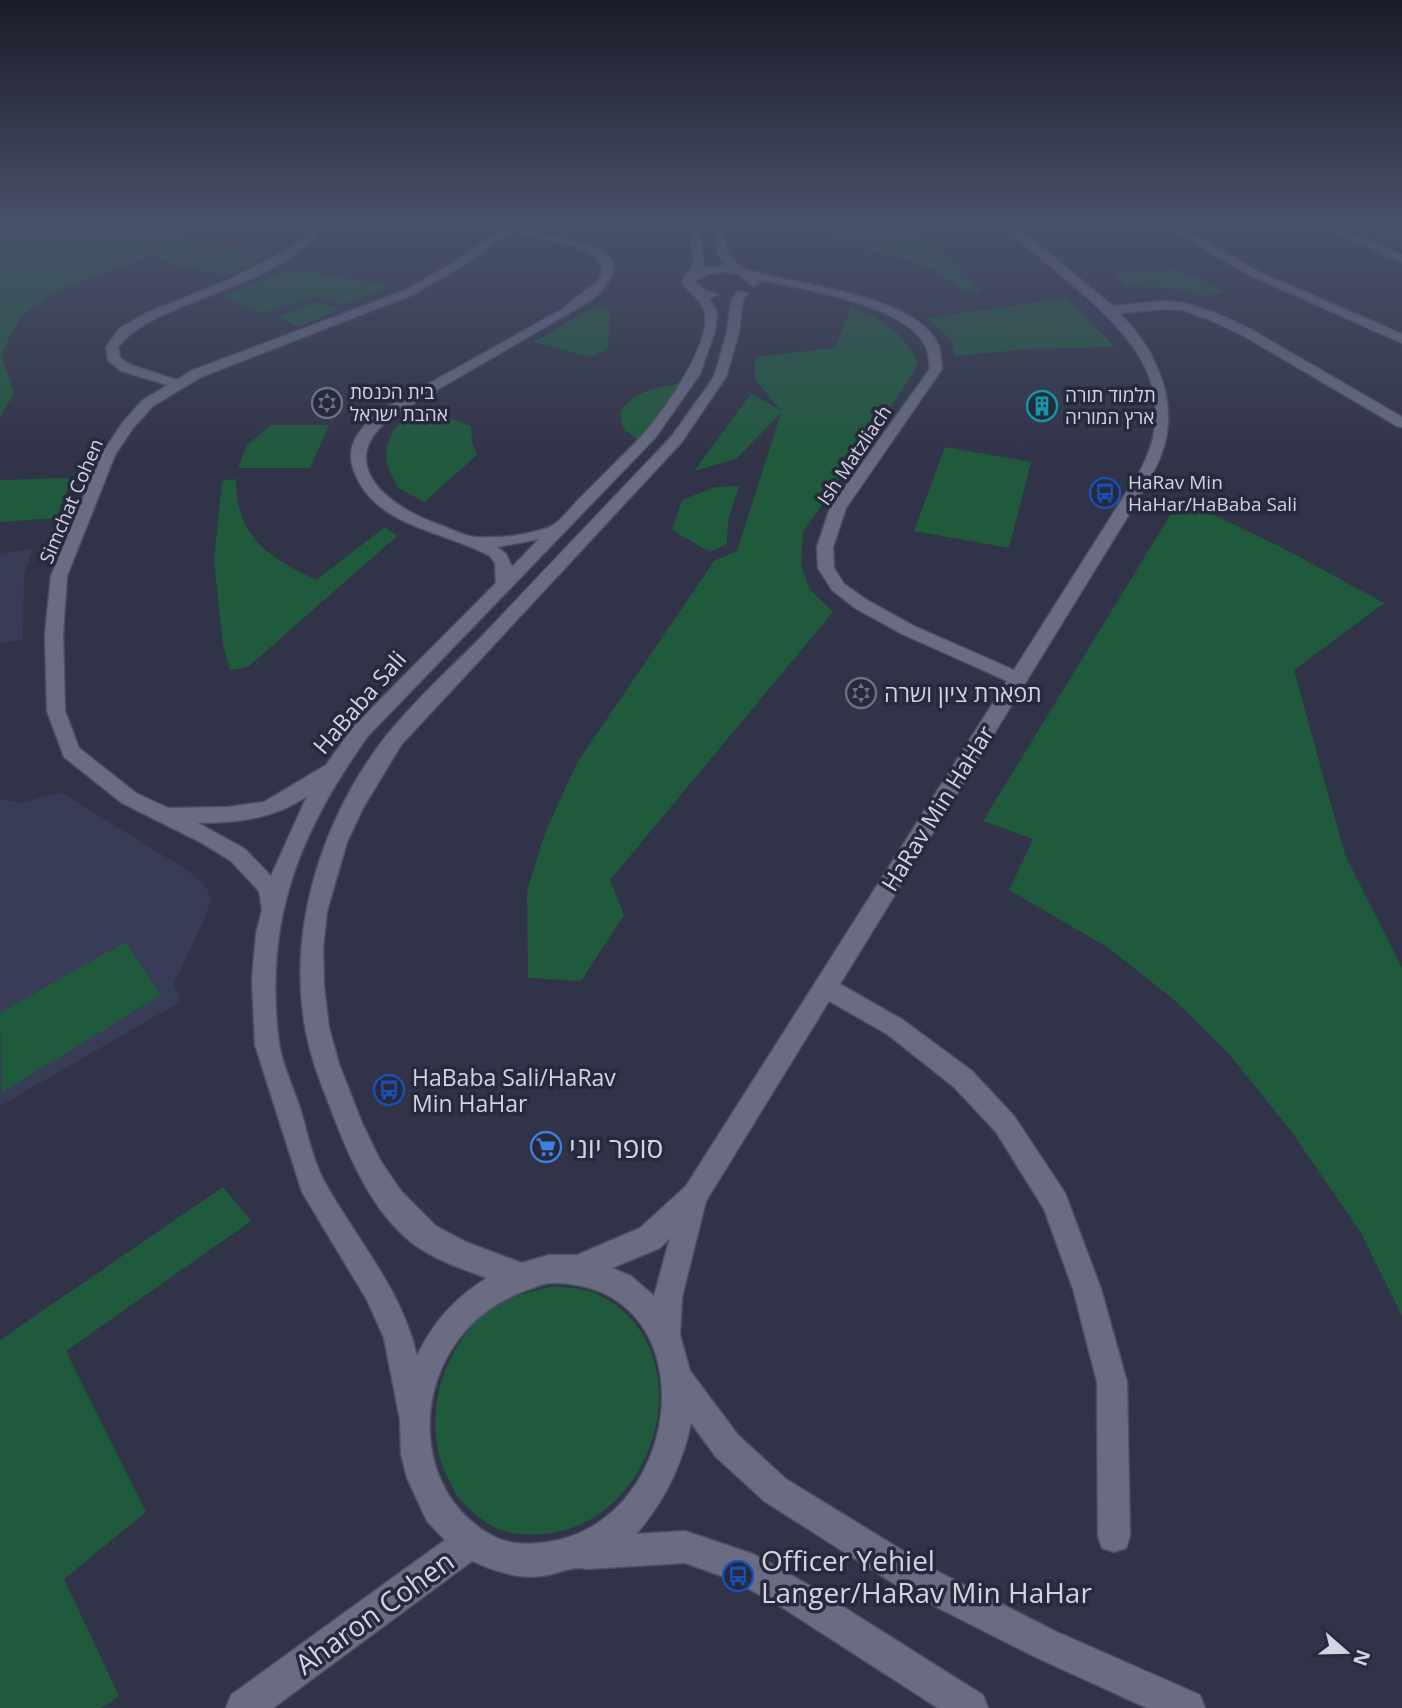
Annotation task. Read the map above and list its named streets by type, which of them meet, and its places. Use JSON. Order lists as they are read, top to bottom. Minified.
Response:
{"streets":{"street":["Ish Matzliach","Simchat Cohen","HaBaba Sali","HaRav Min HaHar","Aharon Cohen"]},"crossings":[["Ish Matzliach","HaRav Min HaHar"],["Simchat Cohen","HaBaba Sali"]],"places":{"synagogue":["בית הכנסת אהבת ישראל","תפארת ציון ושרה"],"building":["תלמוד תורה ארץ המוריה"],"bus stop":["HaRav Min HaHar/HaBaba Sali","HaBaba Sali/HaRav Min HaHar","Officer Yehiel Langer/HaRav Min HaHar"],"supermarket":["סופר יוני"]},"north":"right"}
